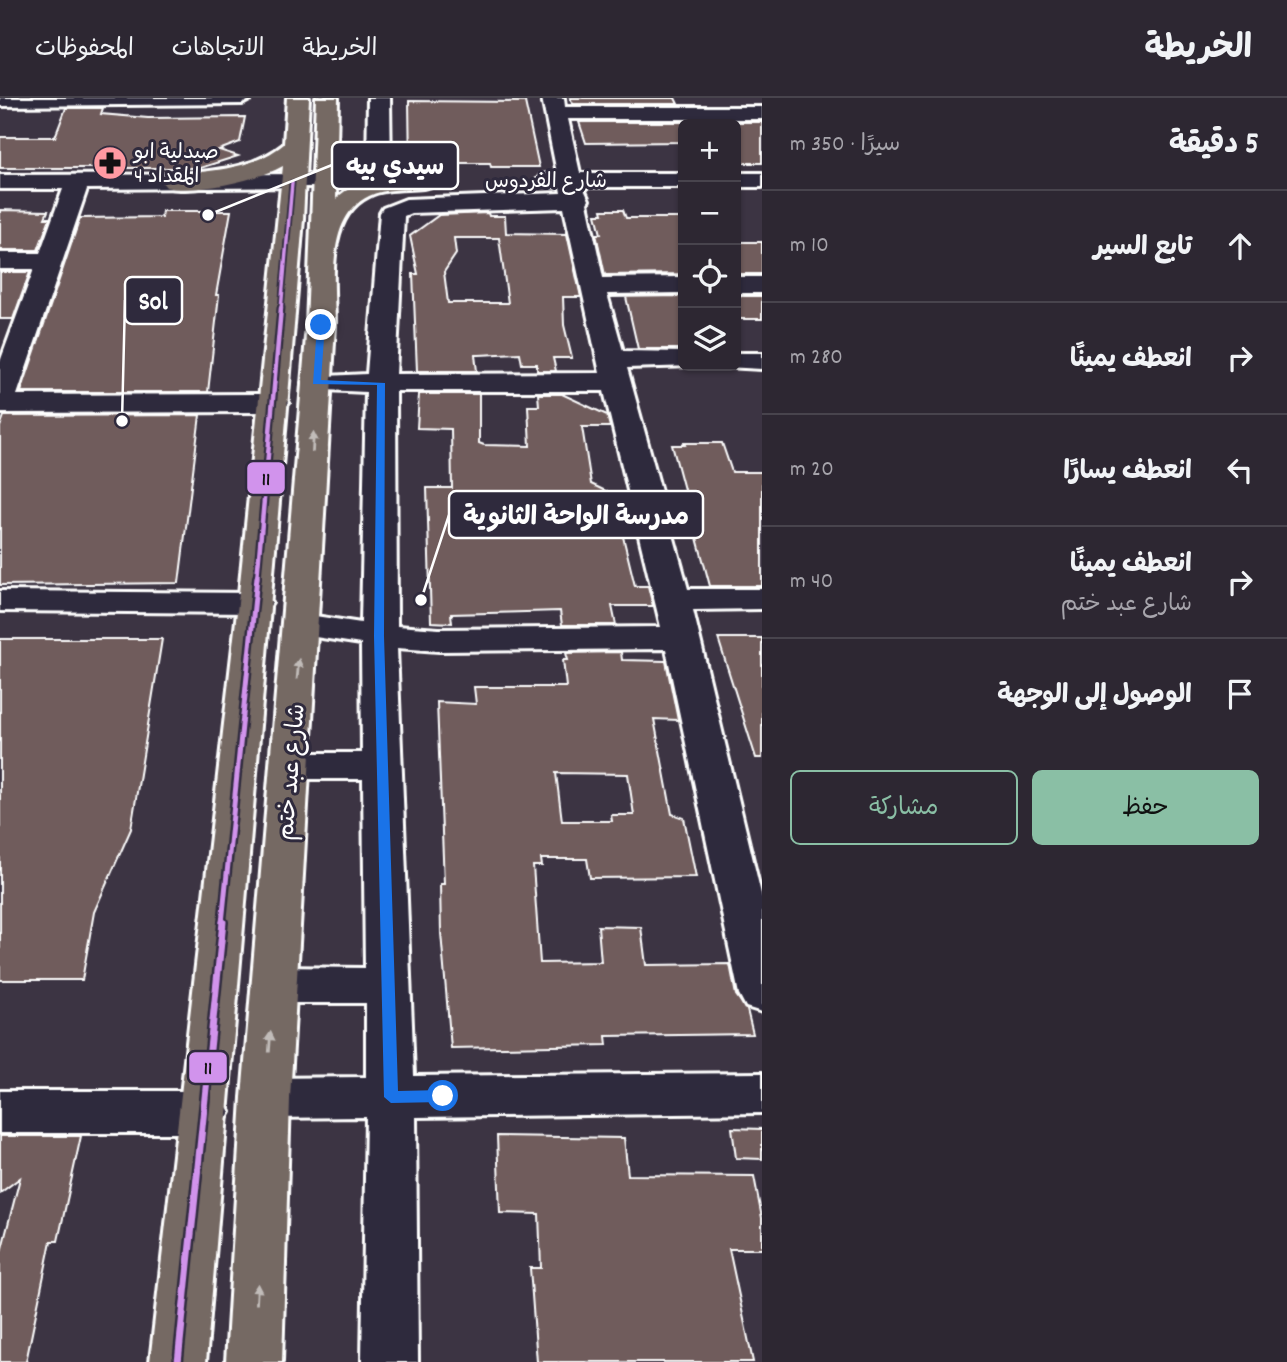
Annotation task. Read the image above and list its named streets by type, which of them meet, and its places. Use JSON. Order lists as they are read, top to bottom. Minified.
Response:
{"streets":{"main road":["شارع عبد ختم"],"street":["شارع الفردوس"]},"crossings":[["شارع الفردوس","شارع عبد ختم"]],"places":{"pharmacy":["صيدلية ابو المقداد 4"],"other":["سيدي بيه","Sol","مدرسة الواحة الثانوية"]},"lines":["transit line 11"],"page":{"header":"الخريطة","nav":["الخريطة","الاتجاهات","المحفوظات"],"heading":["5 دقيقة","سيرًا · 350 m"],"map_buttons":["+","−"],"list":[["تابع السير","10 m"],["انعطف يمينًا","280 m"],["انعطف يسارًا","20 m"],["انعطف يمينًا","شارع عبد ختم","40 m"],"الوصول إلى الوجهة"],"buttons":["حفظ","مشاركة"]}}
